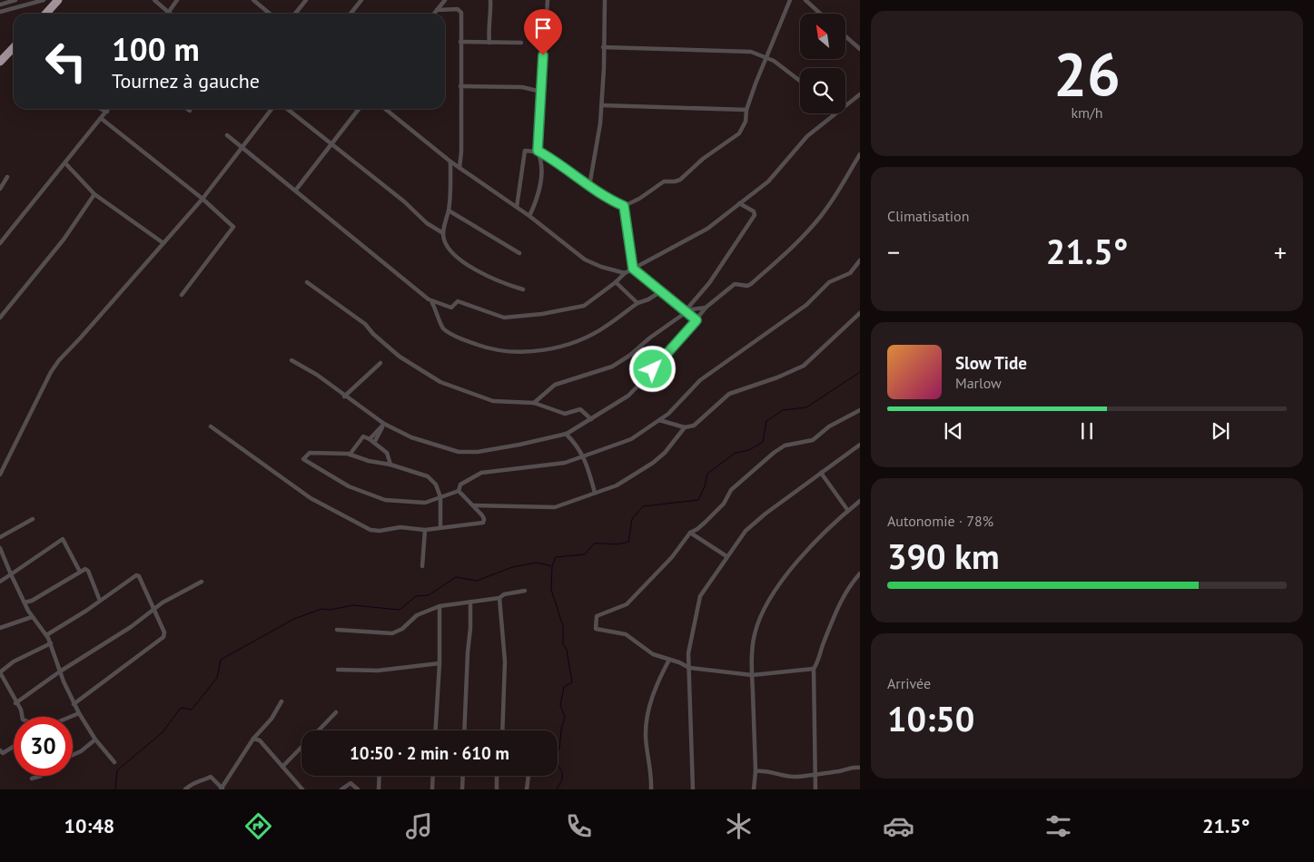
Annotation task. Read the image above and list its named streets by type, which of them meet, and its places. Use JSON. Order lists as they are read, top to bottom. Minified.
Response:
{"north":"top left","page":{"tile":[["26","km/h"],"Climatisation",["Autonomie · 78%","390 km"],["Arrivée","10:50"]],"turn":["100 m","Tournez à gauche"],"heat":["−","21.5°","+"],"song":["Slow Tide","Marlow"],"limit":"30","trip":"10:50 · 2 min · 610 m","tabs":["10:48","21.5°"]}}
